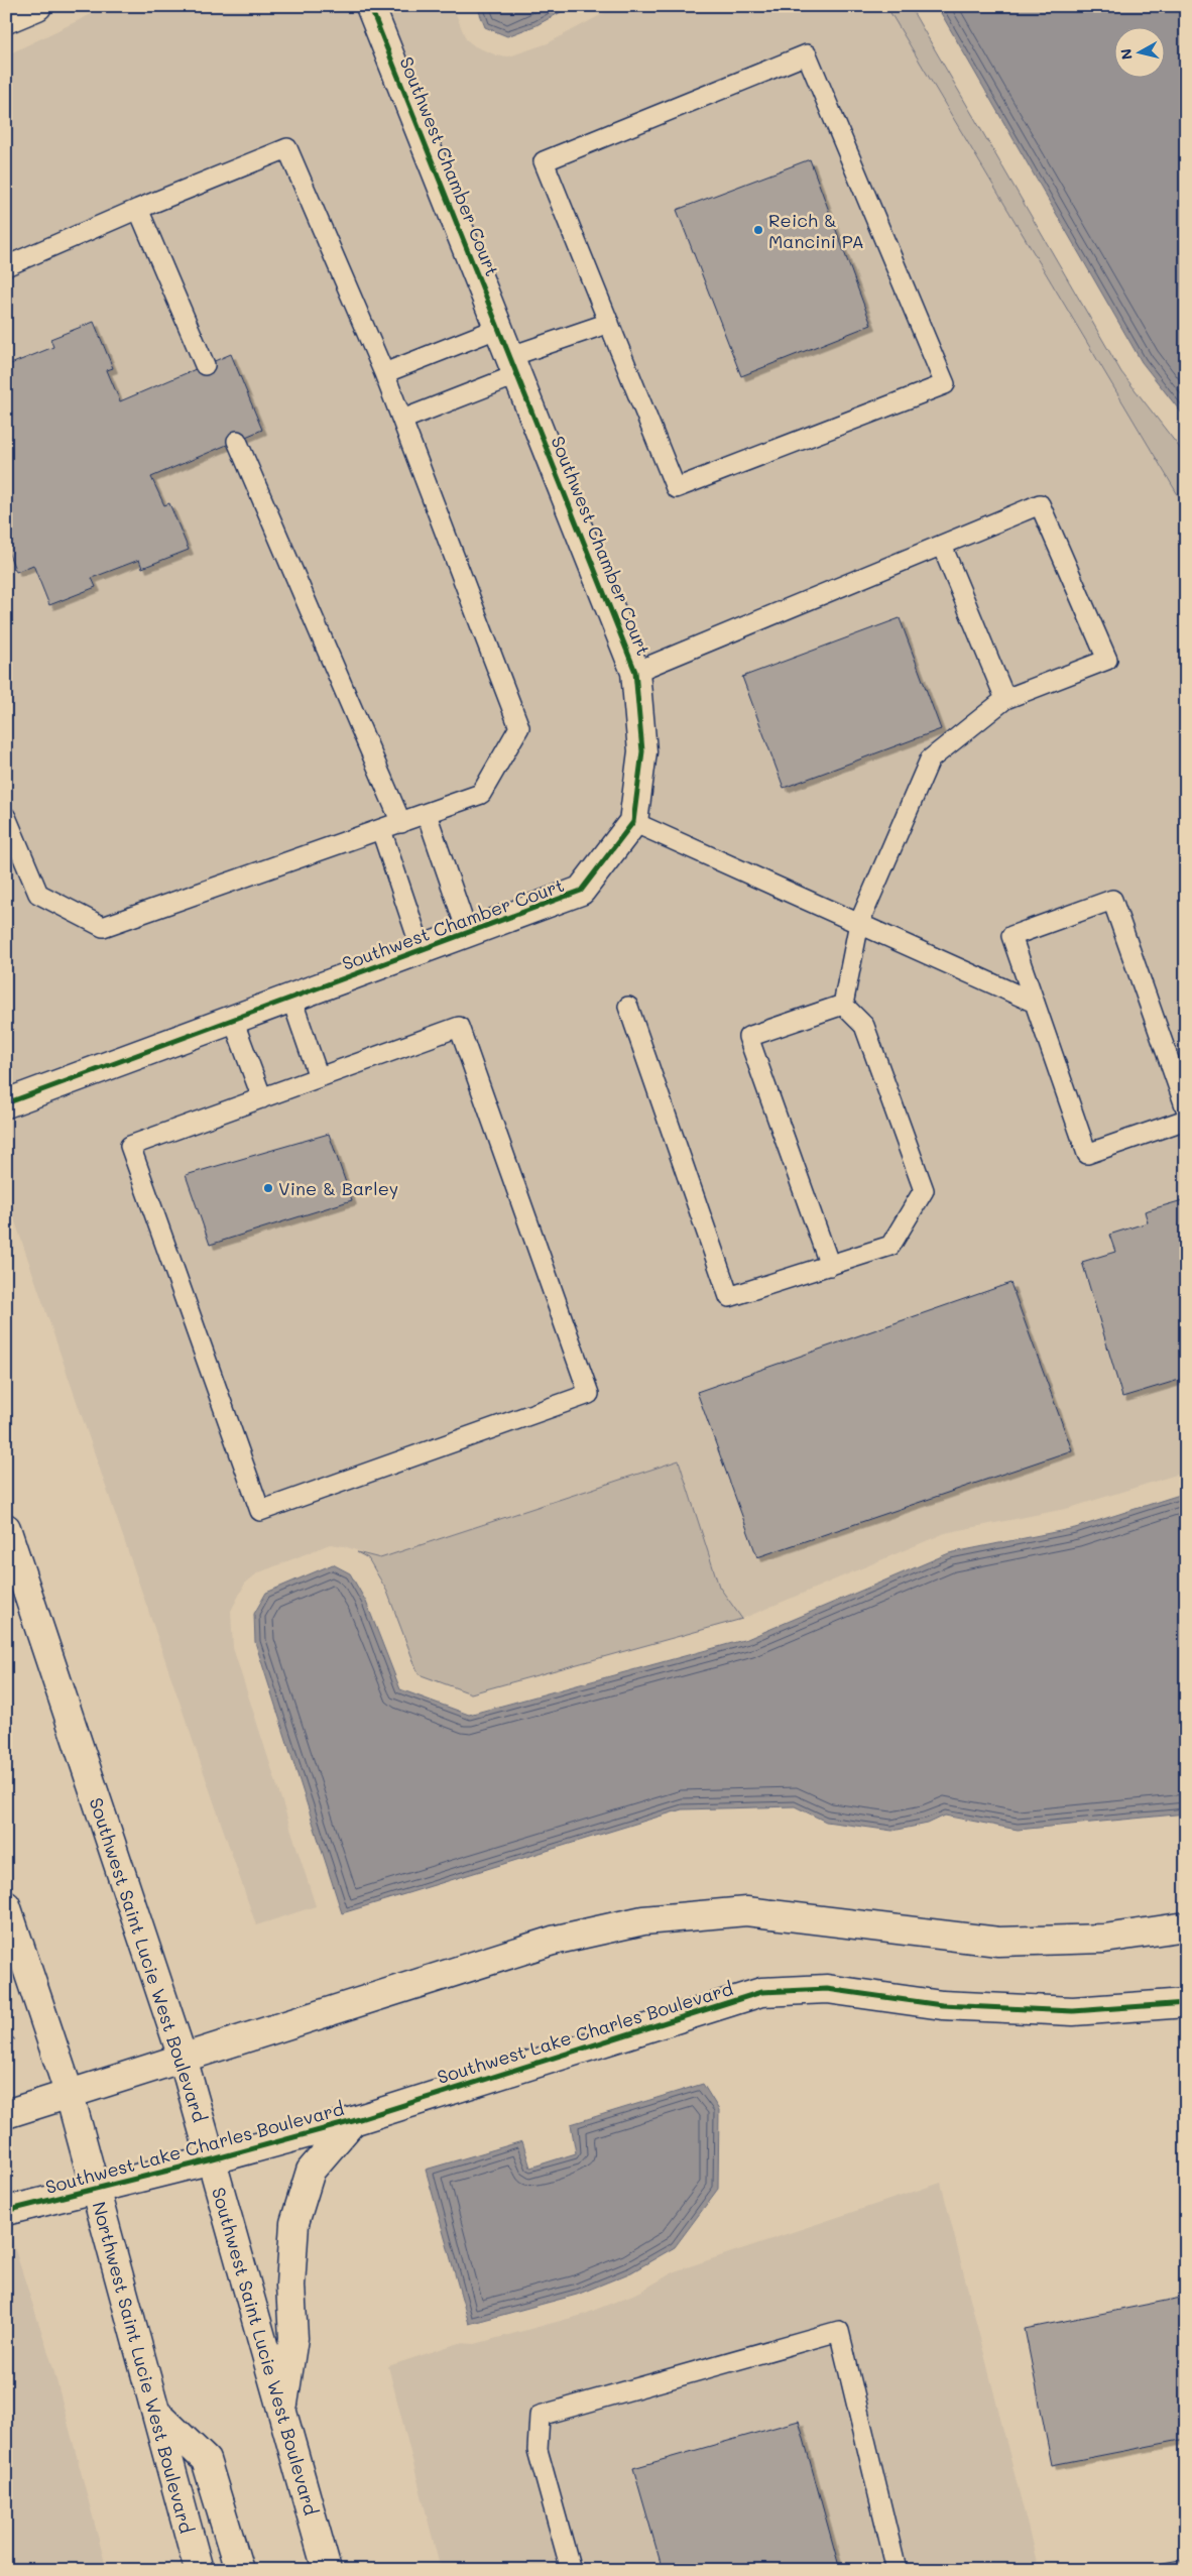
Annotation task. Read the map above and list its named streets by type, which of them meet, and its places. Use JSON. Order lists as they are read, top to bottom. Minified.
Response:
{"streets":{"street":["Southwest Chamber Court","Southwest Saint Lucie West Boulevard","Southwest Lake Charles Boulevard","Northwest Saint Lucie West Boulevard"]},"crossings":[["Southwest Saint Lucie West Boulevard","Southwest Lake Charles Boulevard"],["Southwest Lake Charles Boulevard","Northwest Saint Lucie West Boulevard"]],"places":["Reich & Mancini PA","Vine & Barley"],"north":"left"}
